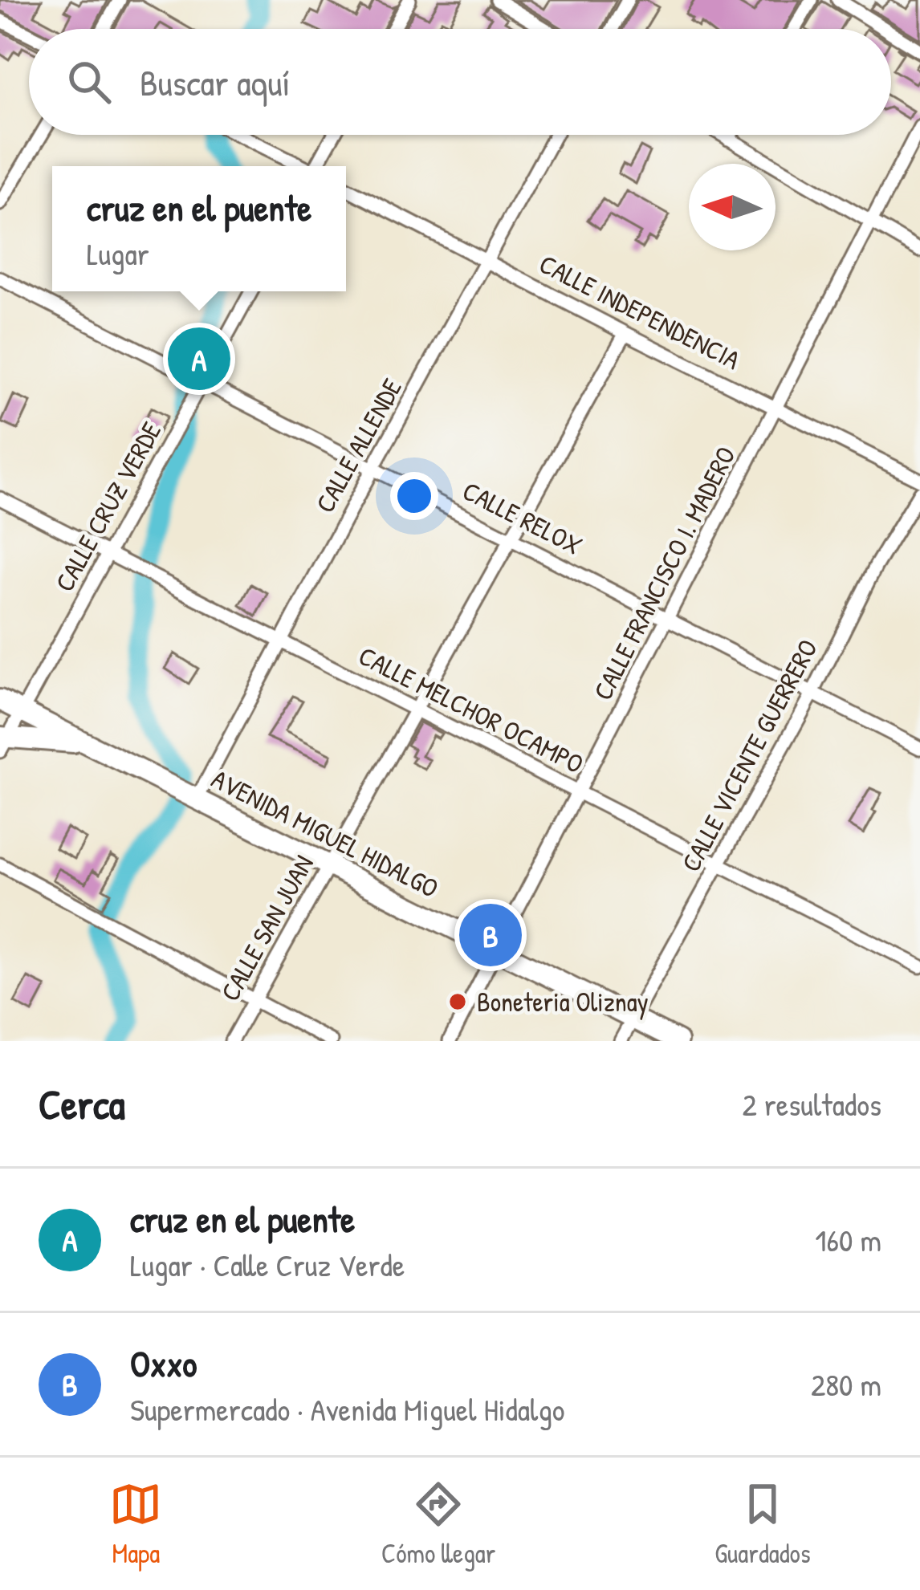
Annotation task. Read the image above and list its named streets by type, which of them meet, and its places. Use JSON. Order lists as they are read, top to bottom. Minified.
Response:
{"streets":{"main road":["AVENIDA MIGUEL HIDALGO"],"street":["CALLE INDEPENDENCIA","CALLE ALLENDE","CALLE CRUZ VERDE","CALLE RELOX","CALLE FRANCISCO I. MADERO","CALLE MELCHOR OCAMPO","CALLE VICENTE GUERRERO","CALLE SAN JUAN"]},"crossings":[["CALLE INDEPENDENCIA","CALLE ALLENDE"],["CALLE INDEPENDENCIA","CALLE FRANCISCO I. MADERO"],["CALLE INDEPENDENCIA","CALLE SAN JUAN"],["CALLE ALLENDE","CALLE RELOX"],["CALLE ALLENDE","CALLE MELCHOR OCAMPO"],["CALLE ALLENDE","AVENIDA MIGUEL HIDALGO"],["CALLE CRUZ VERDE","CALLE RELOX"],["CALLE CRUZ VERDE","CALLE MELCHOR OCAMPO"],["CALLE CRUZ VERDE","AVENIDA MIGUEL HIDALGO"],["CALLE RELOX","CALLE FRANCISCO I. MADERO"],["CALLE RELOX","CALLE VICENTE GUERRERO"],["CALLE RELOX","CALLE SAN JUAN"],["CALLE FRANCISCO I. MADERO","CALLE MELCHOR OCAMPO"],["CALLE FRANCISCO I. MADERO","AVENIDA MIGUEL HIDALGO"],["CALLE MELCHOR OCAMPO","CALLE VICENTE GUERRERO"],["CALLE MELCHOR OCAMPO","CALLE SAN JUAN"],["CALLE VICENTE GUERRERO","AVENIDA MIGUEL HIDALGO"],["AVENIDA MIGUEL HIDALGO","CALLE SAN JUAN"]],"places":["Boneteria Oliznay"],"north":"left","page":{"search":"Buscar aquí","popup":["cruz en el puente","Lugar"],"pins":["A","B"],"heading":["Cerca","2 resultados"],"list":[{"mark":"A","name":"cruz en el puente","note":"Lugar · Calle Cruz Verde","value":"160 m"},{"mark":"B","name":"Oxxo","note":"Supermercado · Avenida Miguel Hidalgo","value":"280 m"}],"nav":["Mapa","Cómo llegar","Guardados"]}}
